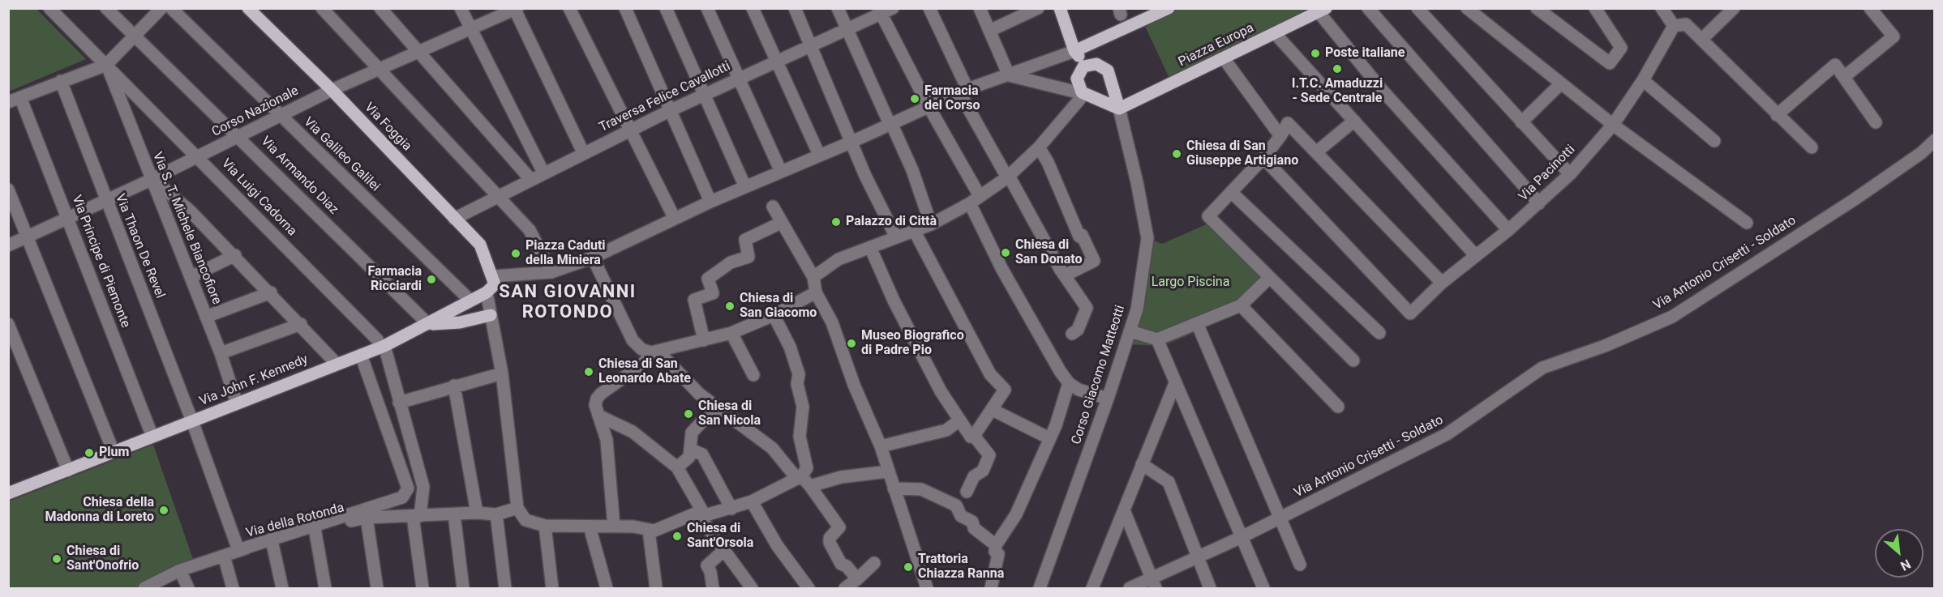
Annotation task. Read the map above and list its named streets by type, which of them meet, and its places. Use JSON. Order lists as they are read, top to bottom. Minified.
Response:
{"streets":{"main road":["Piazza Europa","Via Foggia","Via John F. Kennedy"],"street":["Traversa Felice Cavallotti","Corso Nazionale","Via Galileo Galilei","Via Pacinotti","Via Armando Diaz","Via Luigi Cadorna","Via S. T. Michele Biancofiore","Via Thaon De Revel","Via Principe di Piemonte","Via Antonio Crisetti - Soldato","Corso Giacomo Matteotti","Via della Rotonda"]},"crossings":[["Piazza Europa","Corso Giacomo Matteotti"],["Traversa Felice Cavallotti","Via Foggia"],["Corso Nazionale","Via Foggia"],["Corso Nazionale","Via Galileo Galilei"],["Corso Nazionale","Via Armando Diaz"],["Corso Nazionale","Via Luigi Cadorna"],["Corso Nazionale","Via S. T. Michele Biancofiore"],["Corso Nazionale","Via Thaon De Revel"],["Corso Nazionale","Via Principe di Piemonte"],["Via Galileo Galilei","Via John F. Kennedy"],["Via Armando Diaz","Via John F. Kennedy"],["Via Luigi Cadorna","Via S. T. Michele Biancofiore"],["Via Luigi Cadorna","Via John F. Kennedy"],["Via S. T. Michele Biancofiore","Via John F. Kennedy"],["Via Thaon De Revel","Via John F. Kennedy"],["Via Thaon De Revel","Via della Rotonda"],["Via Principe di Piemonte","Via John F. Kennedy"]],"districts":["SAN GIOVANNI ROTONDO"],"parks":["Largo Piscina"],"places":["Poste italiane","I.T.C. Amaduzzi - Sede Centrale","Farmacia del Corso","Chiesa di San Giuseppe Artigiano","Palazzo di Città","Chiesa di San Donato","Piazza Caduti della Miniera","Farmacia Ricciardi","Chiesa di San Giacomo","Museo Biografico di Padre Pio","Chiesa di San Leonardo Abate","Chiesa di San Nicola","Plum","Chiesa della Madonna di Loreto","Chiesa di Sant'Orsola","Chiesa di Sant'Onofrio","Trattoria Chiazza Ranna"],"north":"bottom right"}
